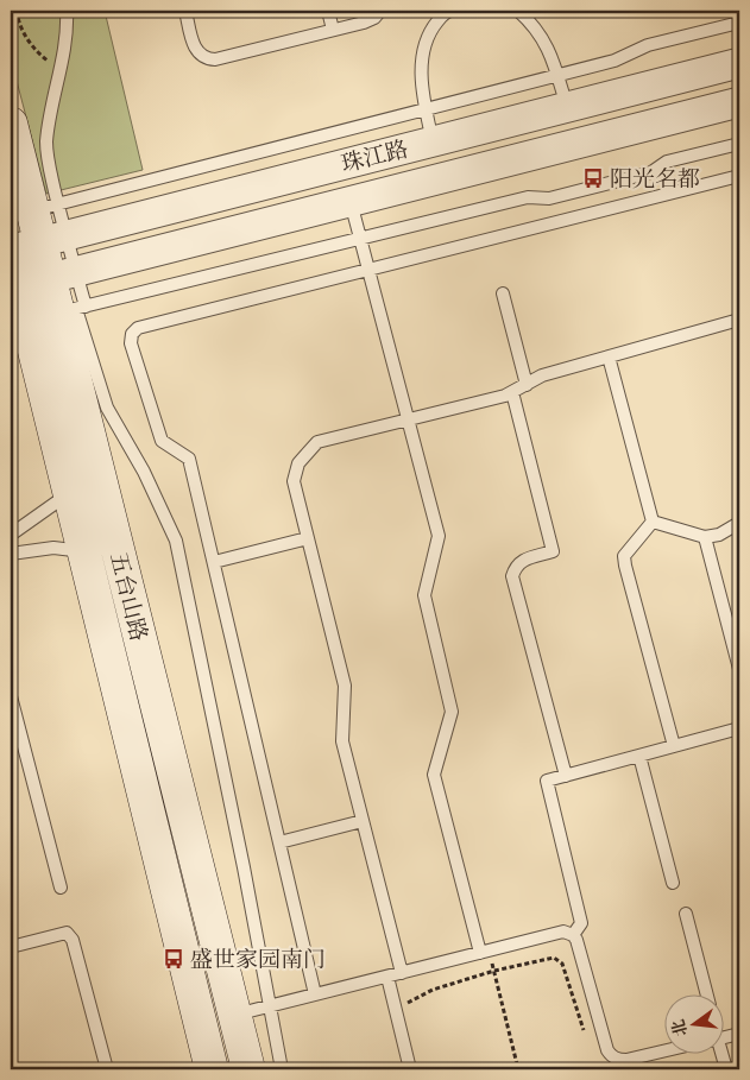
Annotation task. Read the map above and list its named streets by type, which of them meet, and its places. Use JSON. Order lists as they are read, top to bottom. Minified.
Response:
{"streets":{"main road":["五台山路"],"street":["珠江路"]},"crossings":[["珠江路","五台山路"]],"places":{"bus stop":["阳光名都","盛世家园南门"]},"north":"left"}
